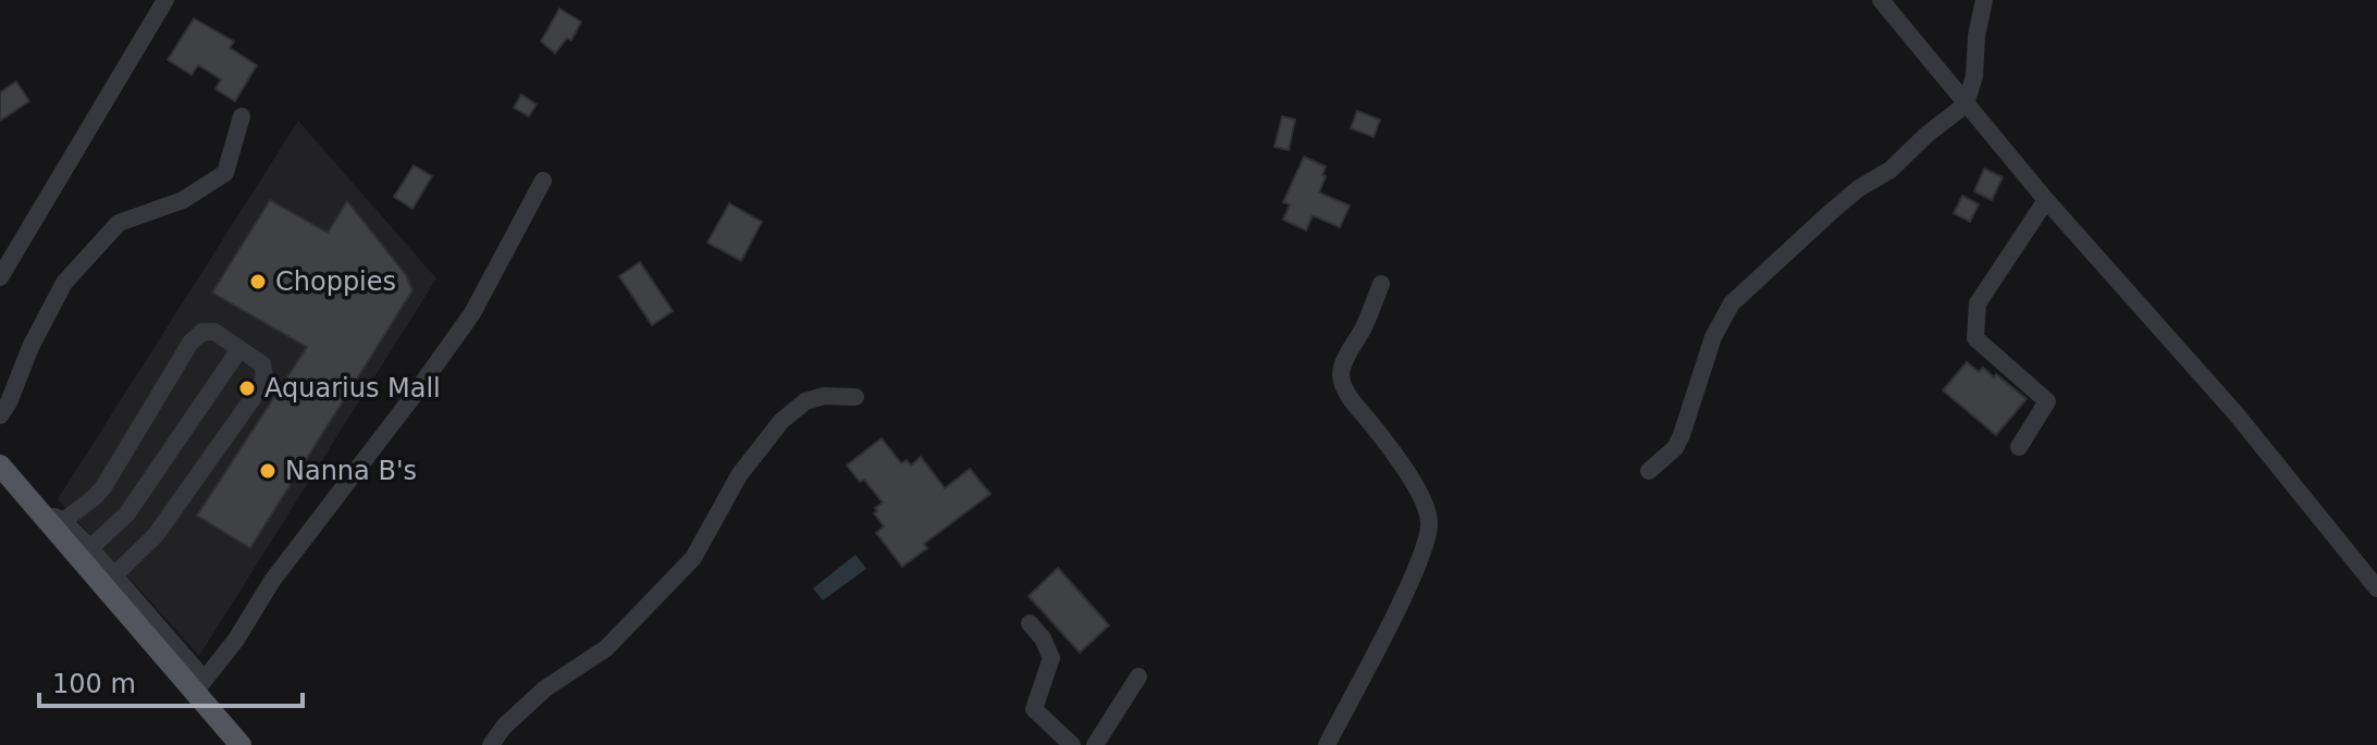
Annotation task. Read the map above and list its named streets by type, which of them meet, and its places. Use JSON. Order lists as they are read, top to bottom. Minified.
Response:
{"places":["Choppies","Aquarius Mall","Nanna B's"],"scale_bar":"100 m"}
